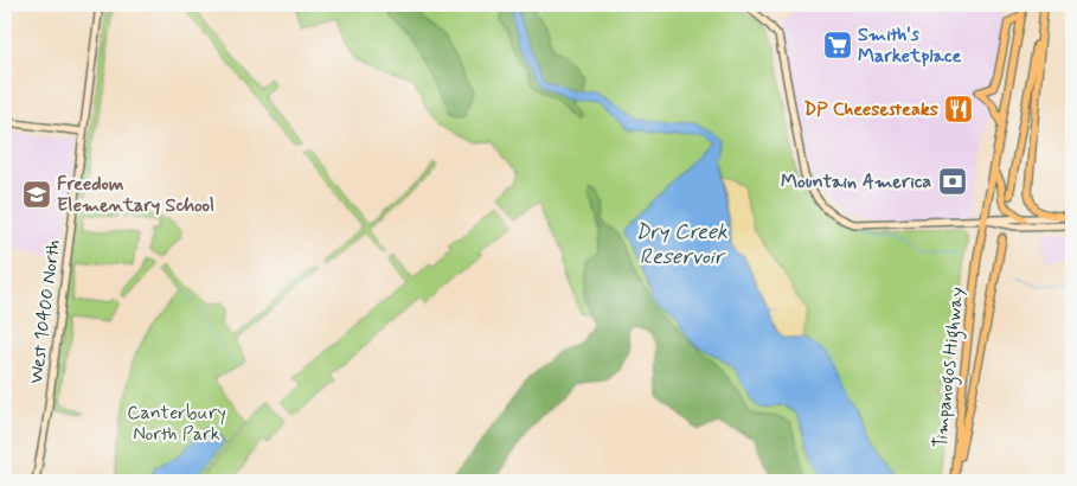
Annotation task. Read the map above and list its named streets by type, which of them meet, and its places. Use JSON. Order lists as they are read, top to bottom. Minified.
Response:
{"streets":{"main road":["Timpanogos Highway"],"street":["West 10400 North"]},"water":["Dry Creek Reservoir"],"parks":["Canterbury North Park"],"places":{"supermarket":["Smith's Marketplace"],"restaurant":["DP Cheesesteaks"],"bank":["Mountain America"],"school or university":["Freedom Elementary School"]}}
